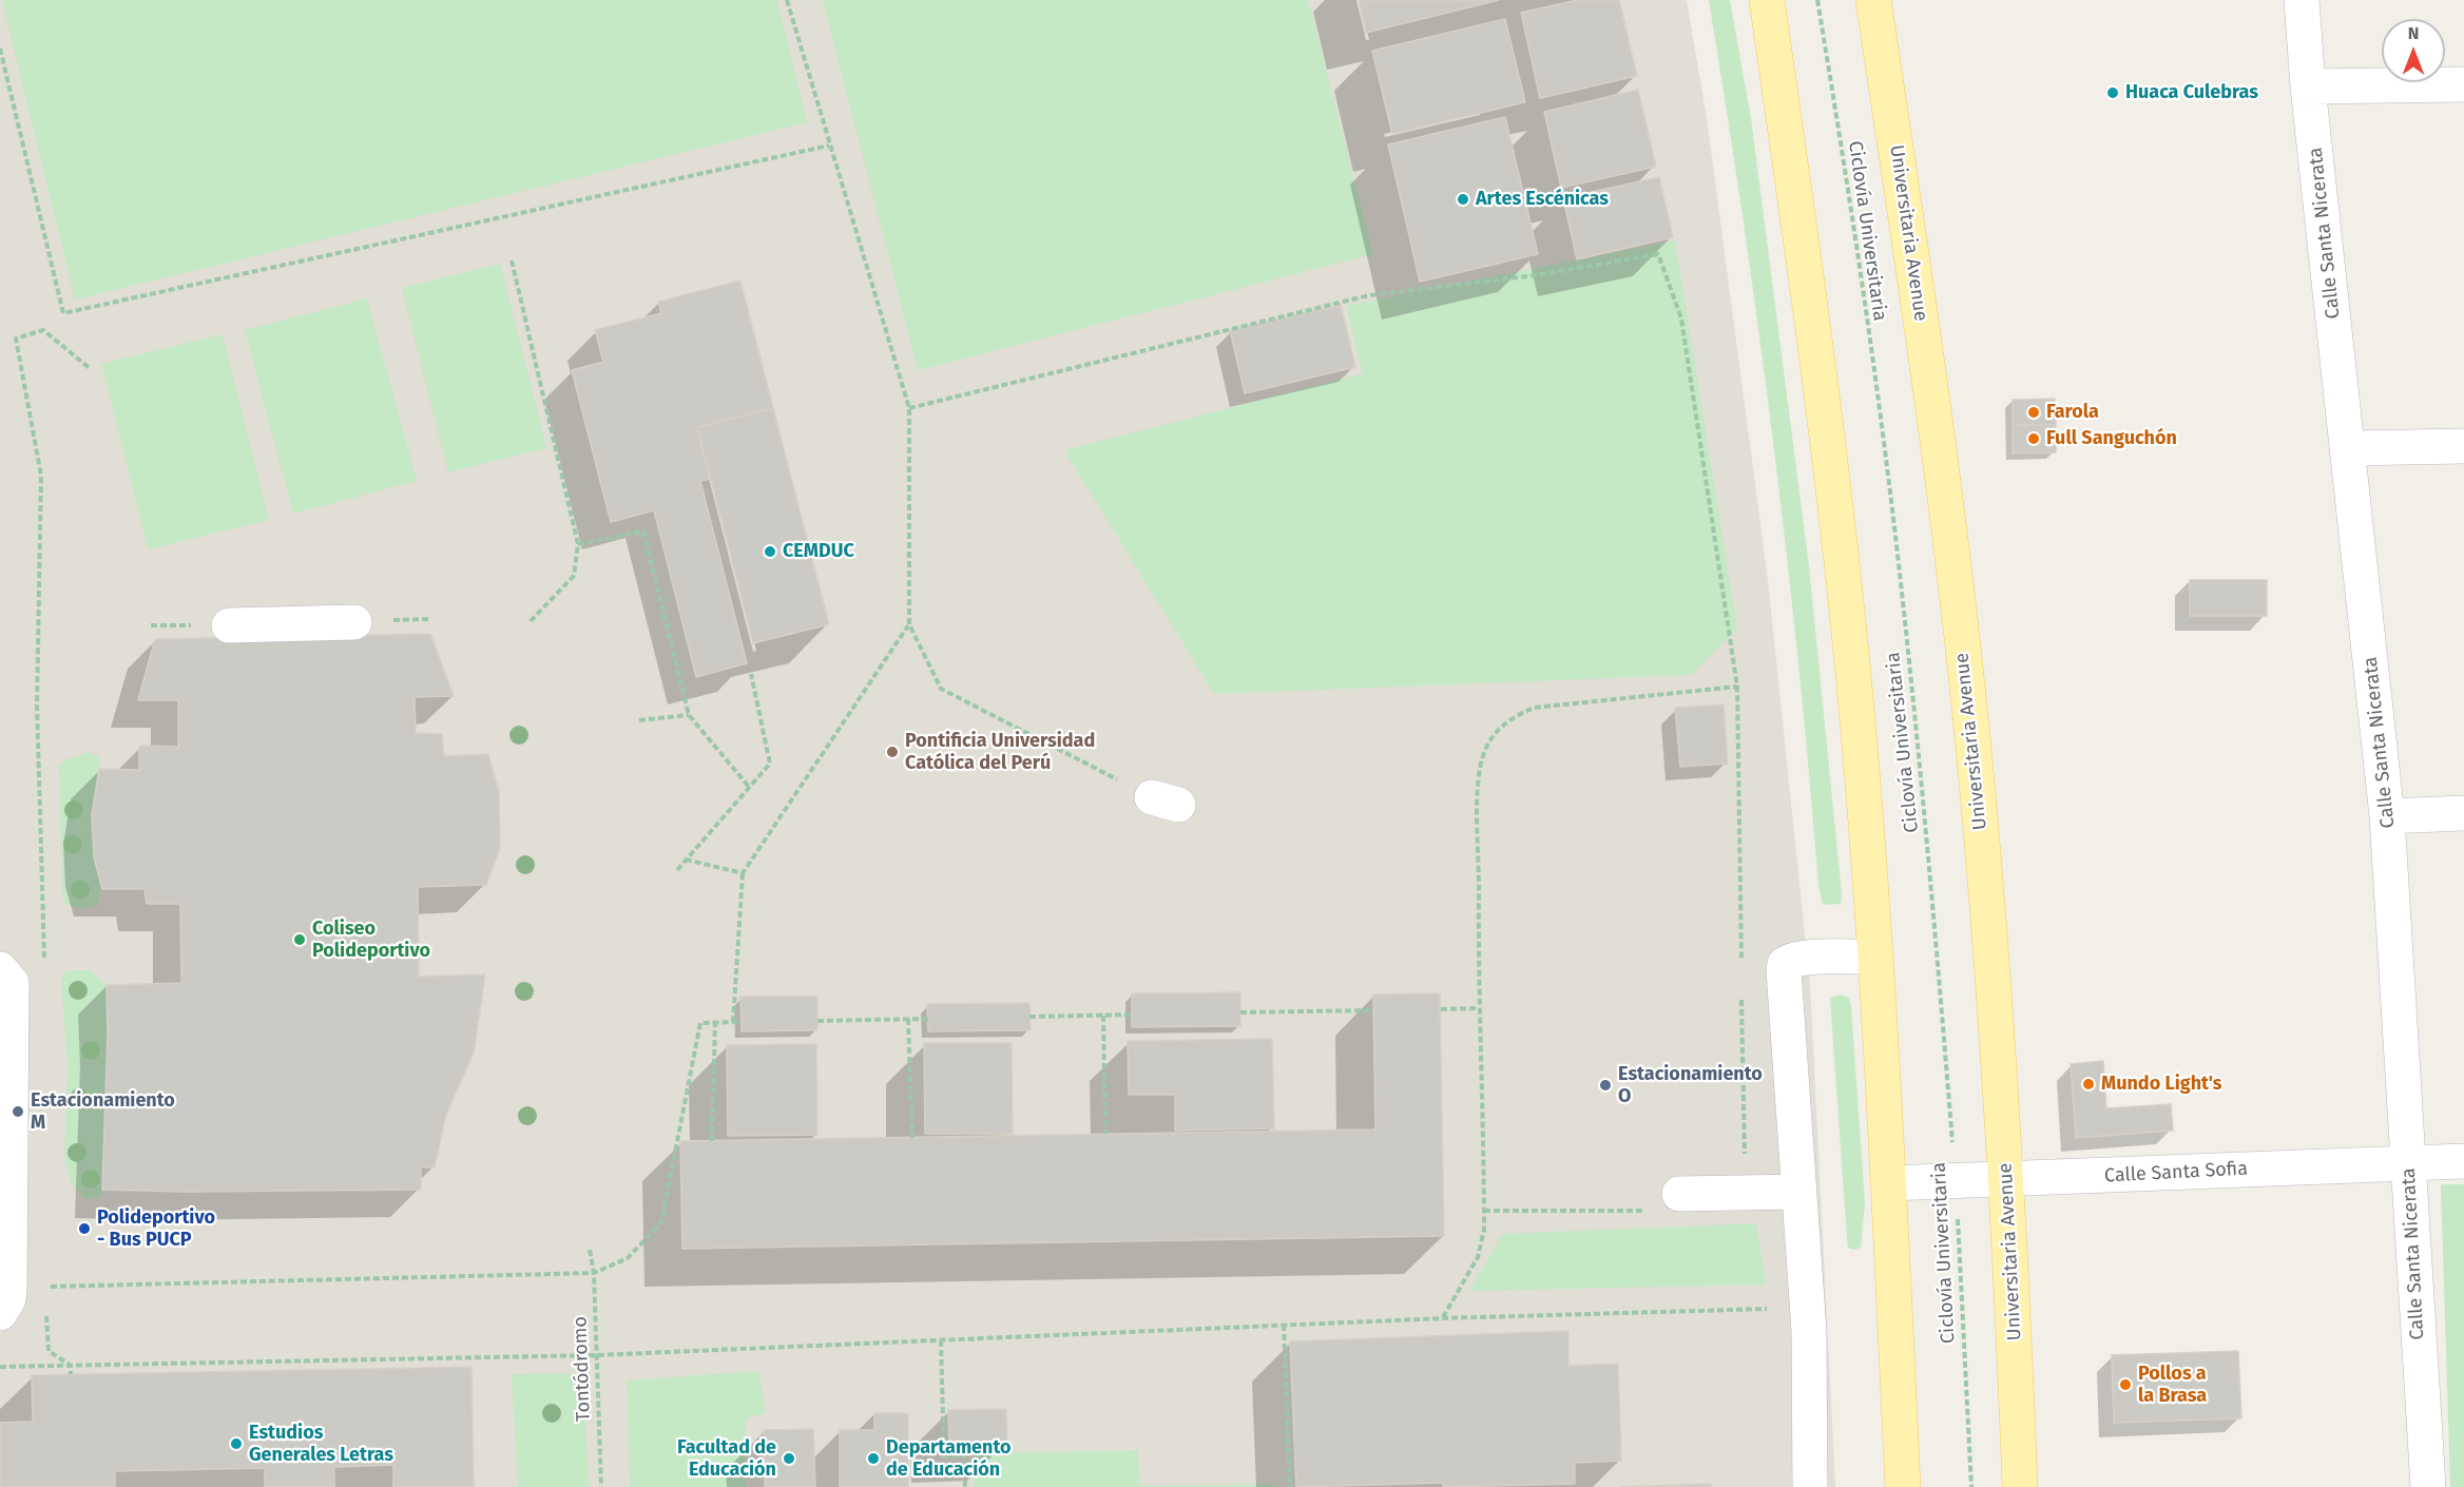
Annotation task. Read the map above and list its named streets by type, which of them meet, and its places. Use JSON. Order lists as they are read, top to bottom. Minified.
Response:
{"streets":{"main road":["Universitaria Avenue"],"street":["Calle Santa Nicerata","Calle Santa Sofia"],"path":["Ciclovía Universitaria","Tontódromo"]},"crossings":[["Ciclovía Universitaria","Calle Santa Sofia"],["Universitaria Avenue","Calle Santa Sofia"],["Calle Santa Nicerata","Calle Santa Sofia"]],"places":["Huaca Culebras","Artes Escénicas","Farola","Full Sanguchón","CEMDUC","Pontificia Universidad Católica del Perú","Coliseo Polideportivo","Mundo Light's","Estacionamiento O","Estacionamiento M","Polideportivo - Bus PUCP","Pollos a la Brasa","Estudios Generales Letras","Facultad de Educación","Departamento de Educación"],"north":"top"}
